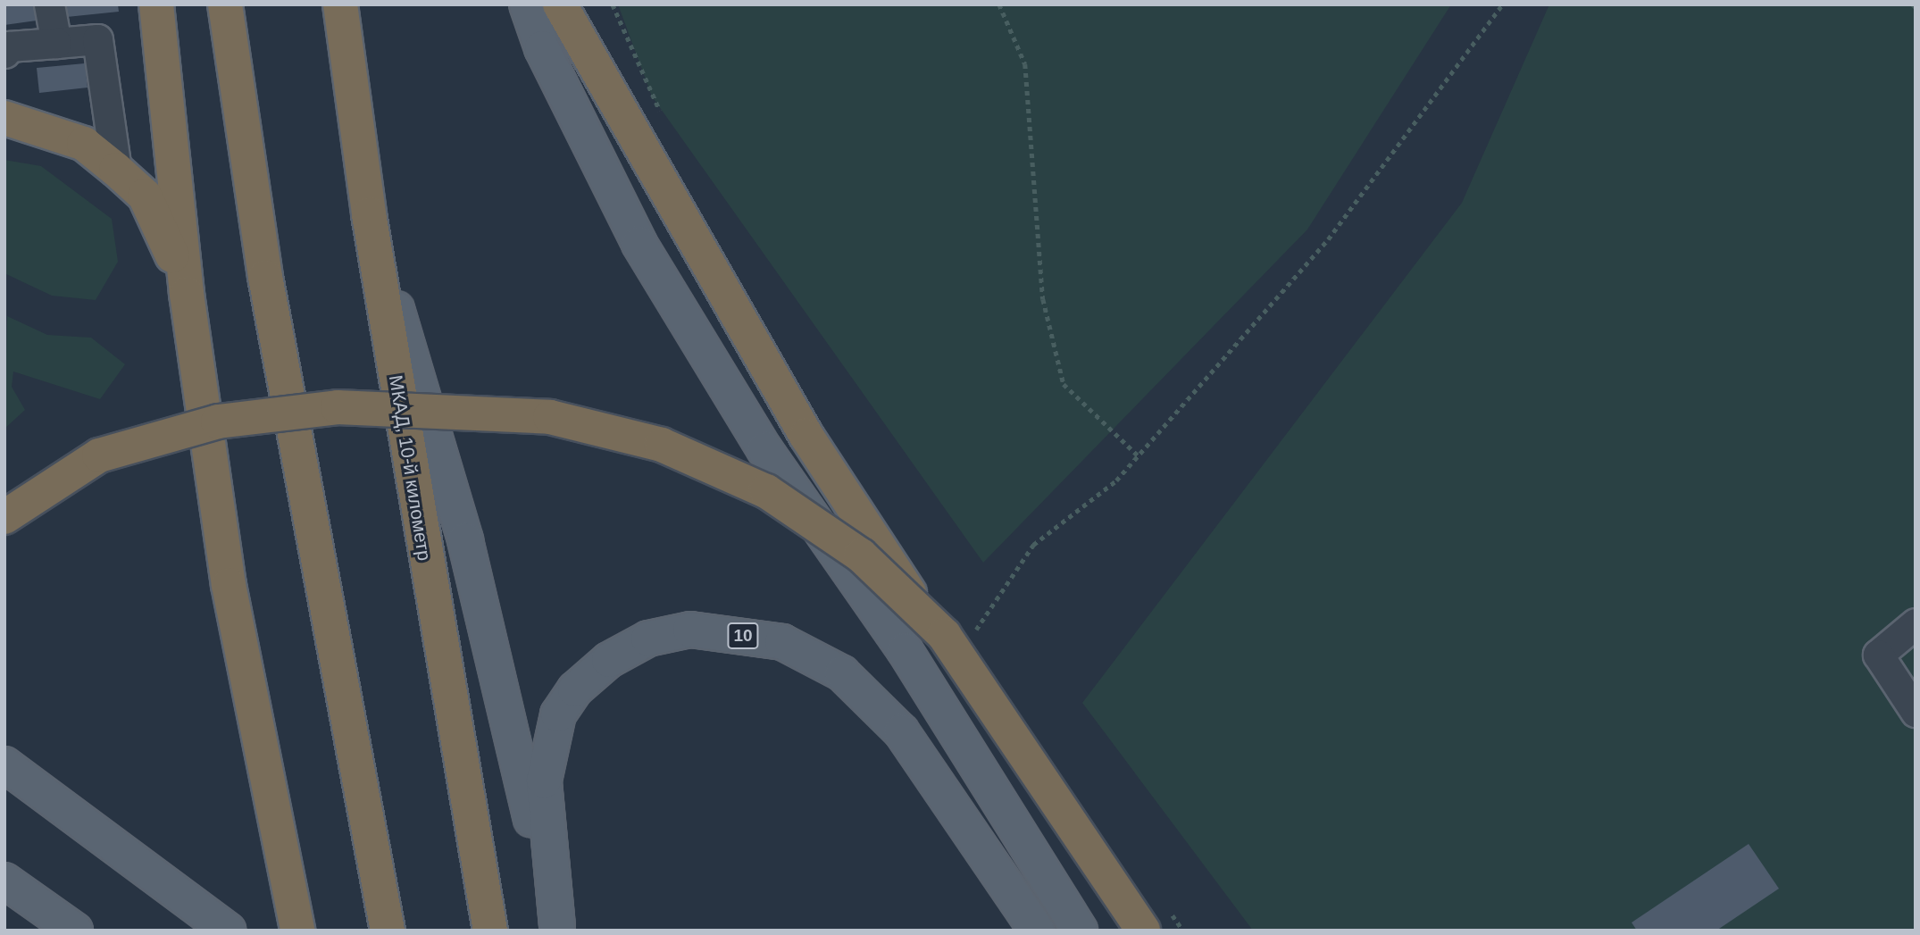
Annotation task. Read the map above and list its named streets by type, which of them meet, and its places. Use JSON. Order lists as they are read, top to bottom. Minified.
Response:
{"streets":{"highway":["МКАД, 10-й километр"],"main road":["10"]}}
